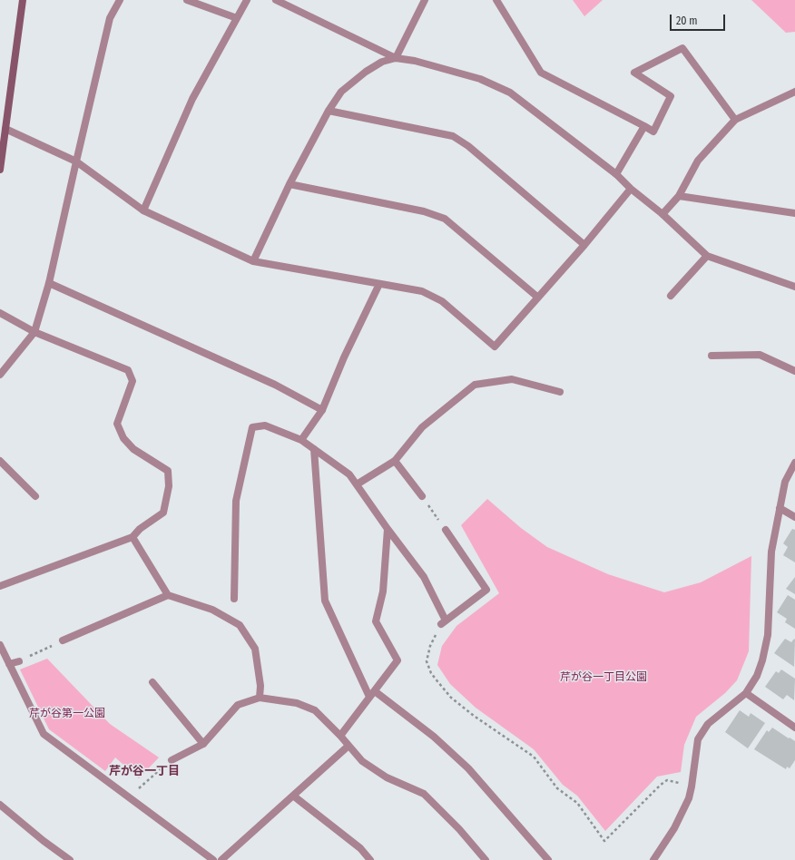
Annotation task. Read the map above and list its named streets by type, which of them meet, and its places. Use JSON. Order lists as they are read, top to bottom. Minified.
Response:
{"districts":["芹が谷一丁目"],"parks":["芹が谷一丁目公園","芹が谷第一公園"],"scale_bar":"20 m"}
